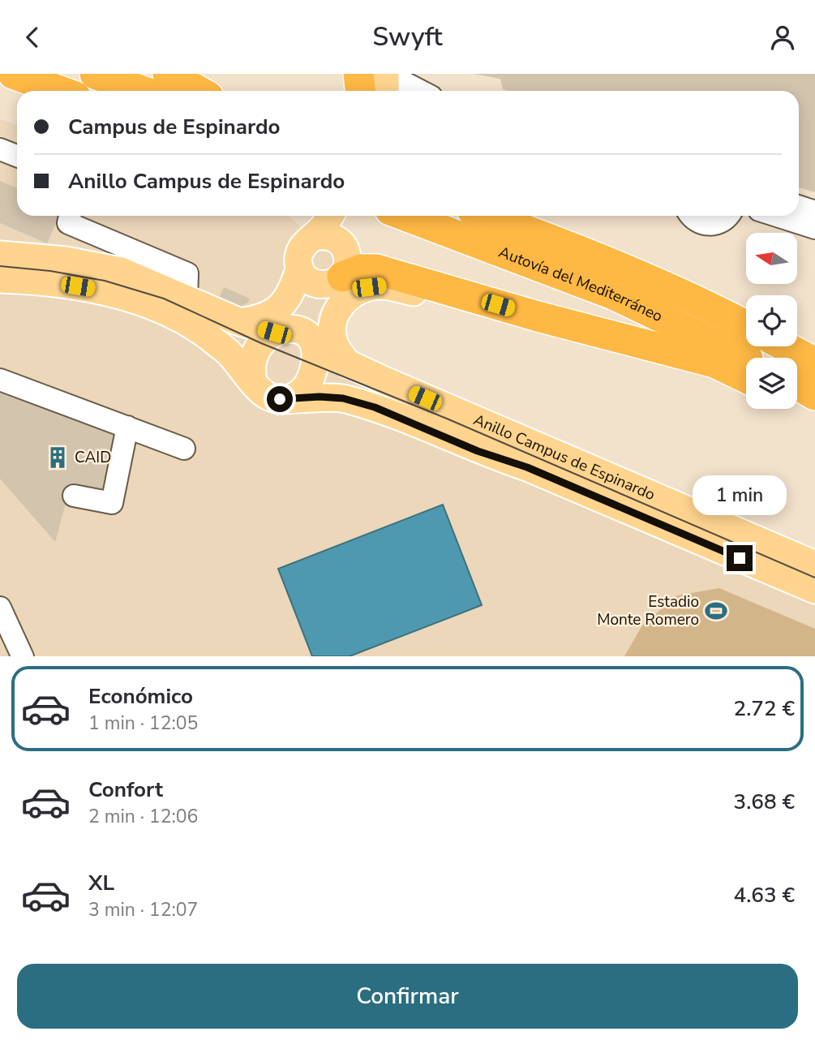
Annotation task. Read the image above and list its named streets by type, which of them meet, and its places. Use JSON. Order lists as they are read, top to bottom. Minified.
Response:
{"streets":{"highway":["Autovía del Mediterráneo"],"main road":["Anillo Campus de Espinardo"]},"places":{"building":["CAID"],"sports":["Estadio Monte Romero"]},"north":"left","page":{"header":"Swyft","banner":["Campus de Espinardo","Anillo Campus de Espinardo"],"bubble":"1 min","list":[{"name":"Económico","note":"1 min · 12:05","value":"2.72 €"},{"name":"Confort","note":"2 min · 12:06","value":"3.68 €"},{"name":"XL","note":"3 min · 12:07","value":"4.63 €"}],"buttons":"Confirmar"}}
